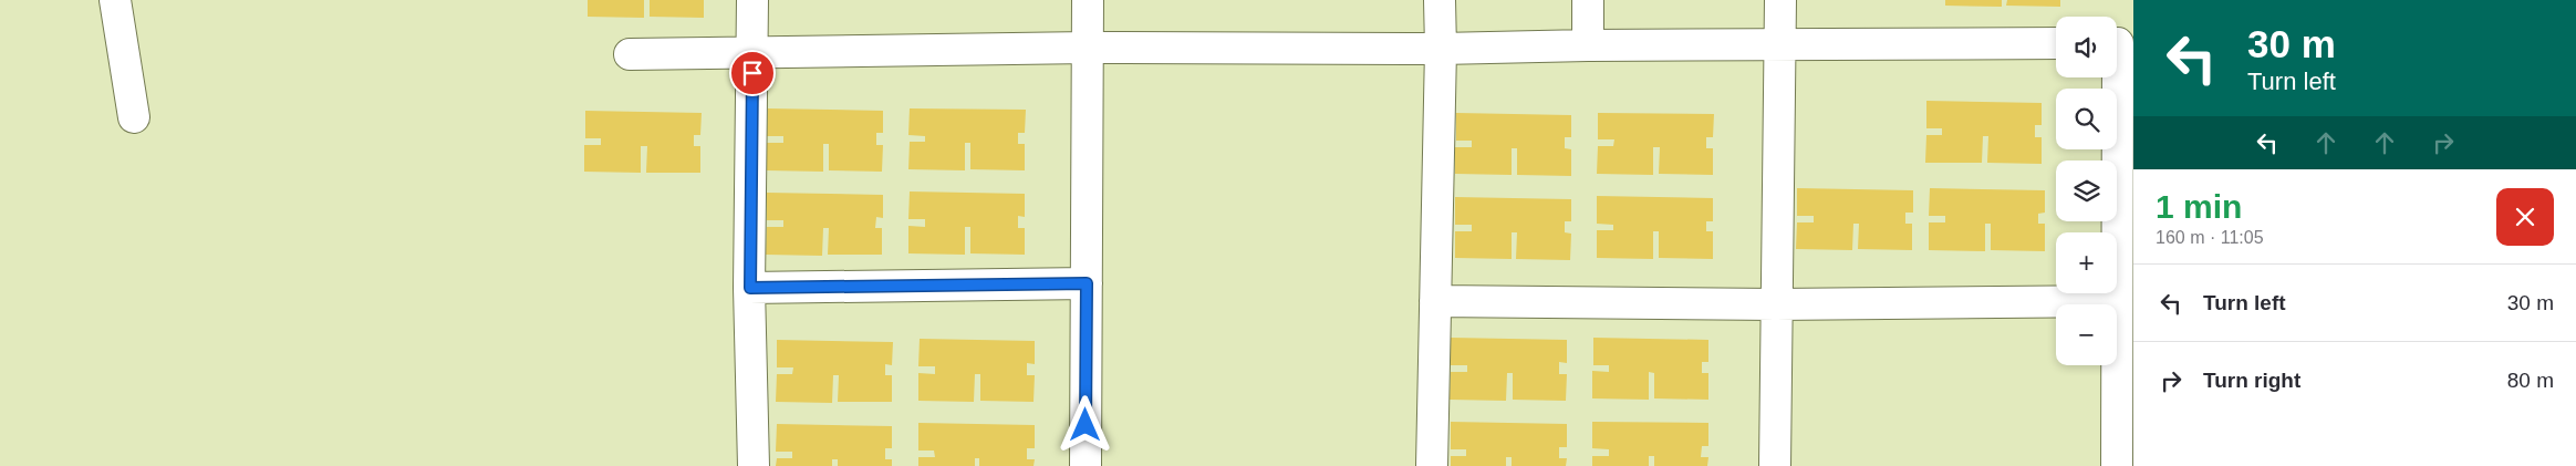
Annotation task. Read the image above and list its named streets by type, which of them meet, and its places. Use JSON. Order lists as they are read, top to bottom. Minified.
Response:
{"page":{"turn":["30 m","Turn left"],"map_buttons":["+","−"],"heading":["1 min","160 m · 11:05"],"list":[{"name":"Turn left","value":"30 m"},{"name":"Turn right","value":"80 m"}]}}
